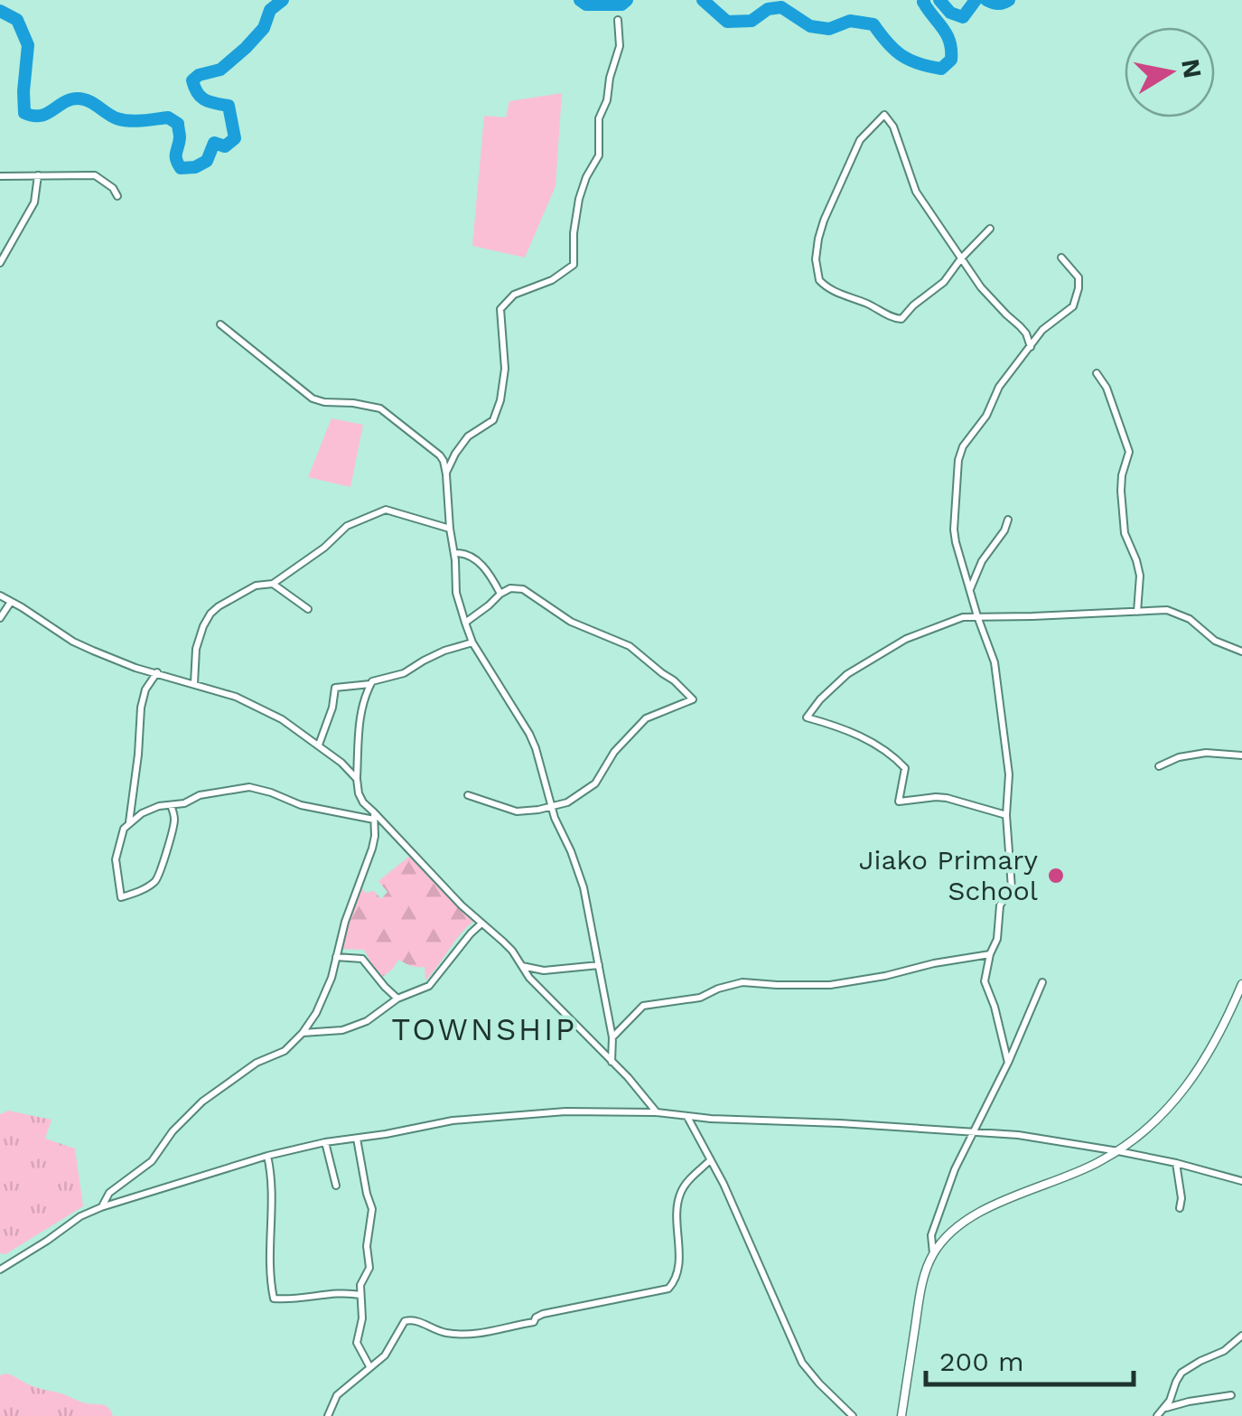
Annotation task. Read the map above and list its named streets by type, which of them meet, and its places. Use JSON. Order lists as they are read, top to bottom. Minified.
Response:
{"districts":["TOWNSHIP"],"places":["Jiako Primary School"],"scale_bar":"200 m","north":"right"}
